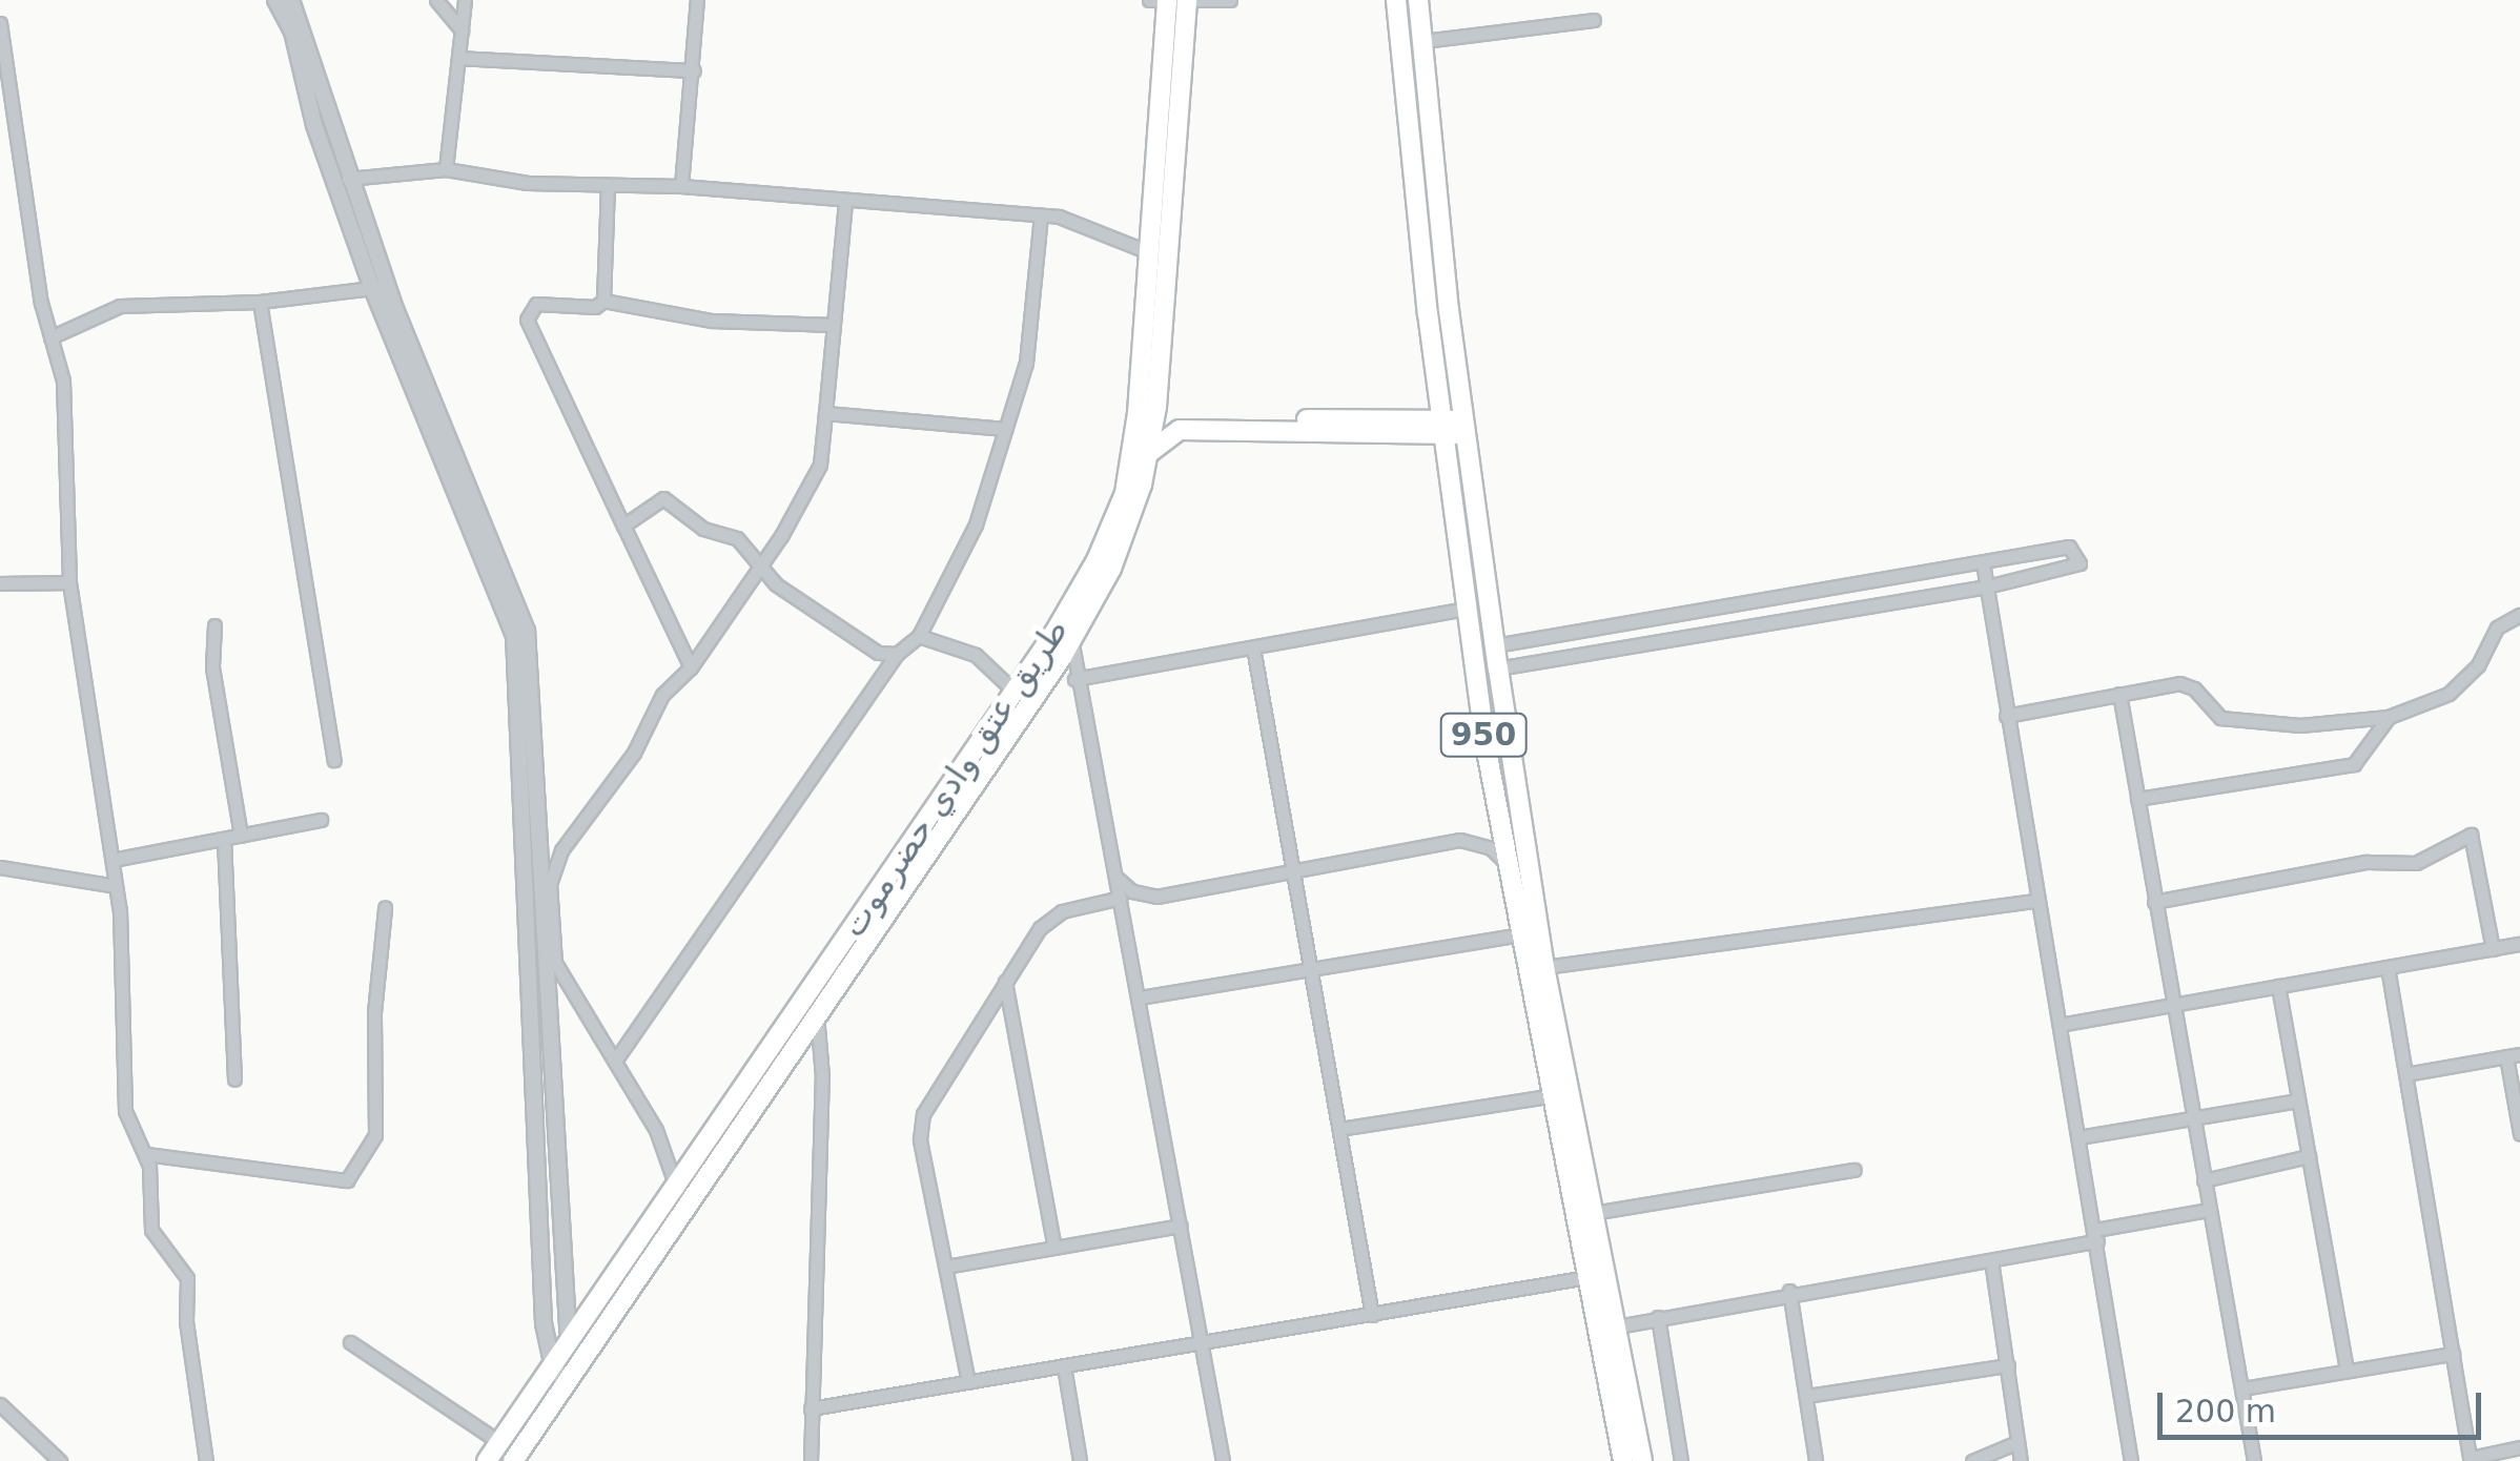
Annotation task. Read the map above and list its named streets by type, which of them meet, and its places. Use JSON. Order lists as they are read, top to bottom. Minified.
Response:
{"streets":{"main road":["950","طريق عتق وادي حضرموت"]},"scale_bar":"200 m"}
